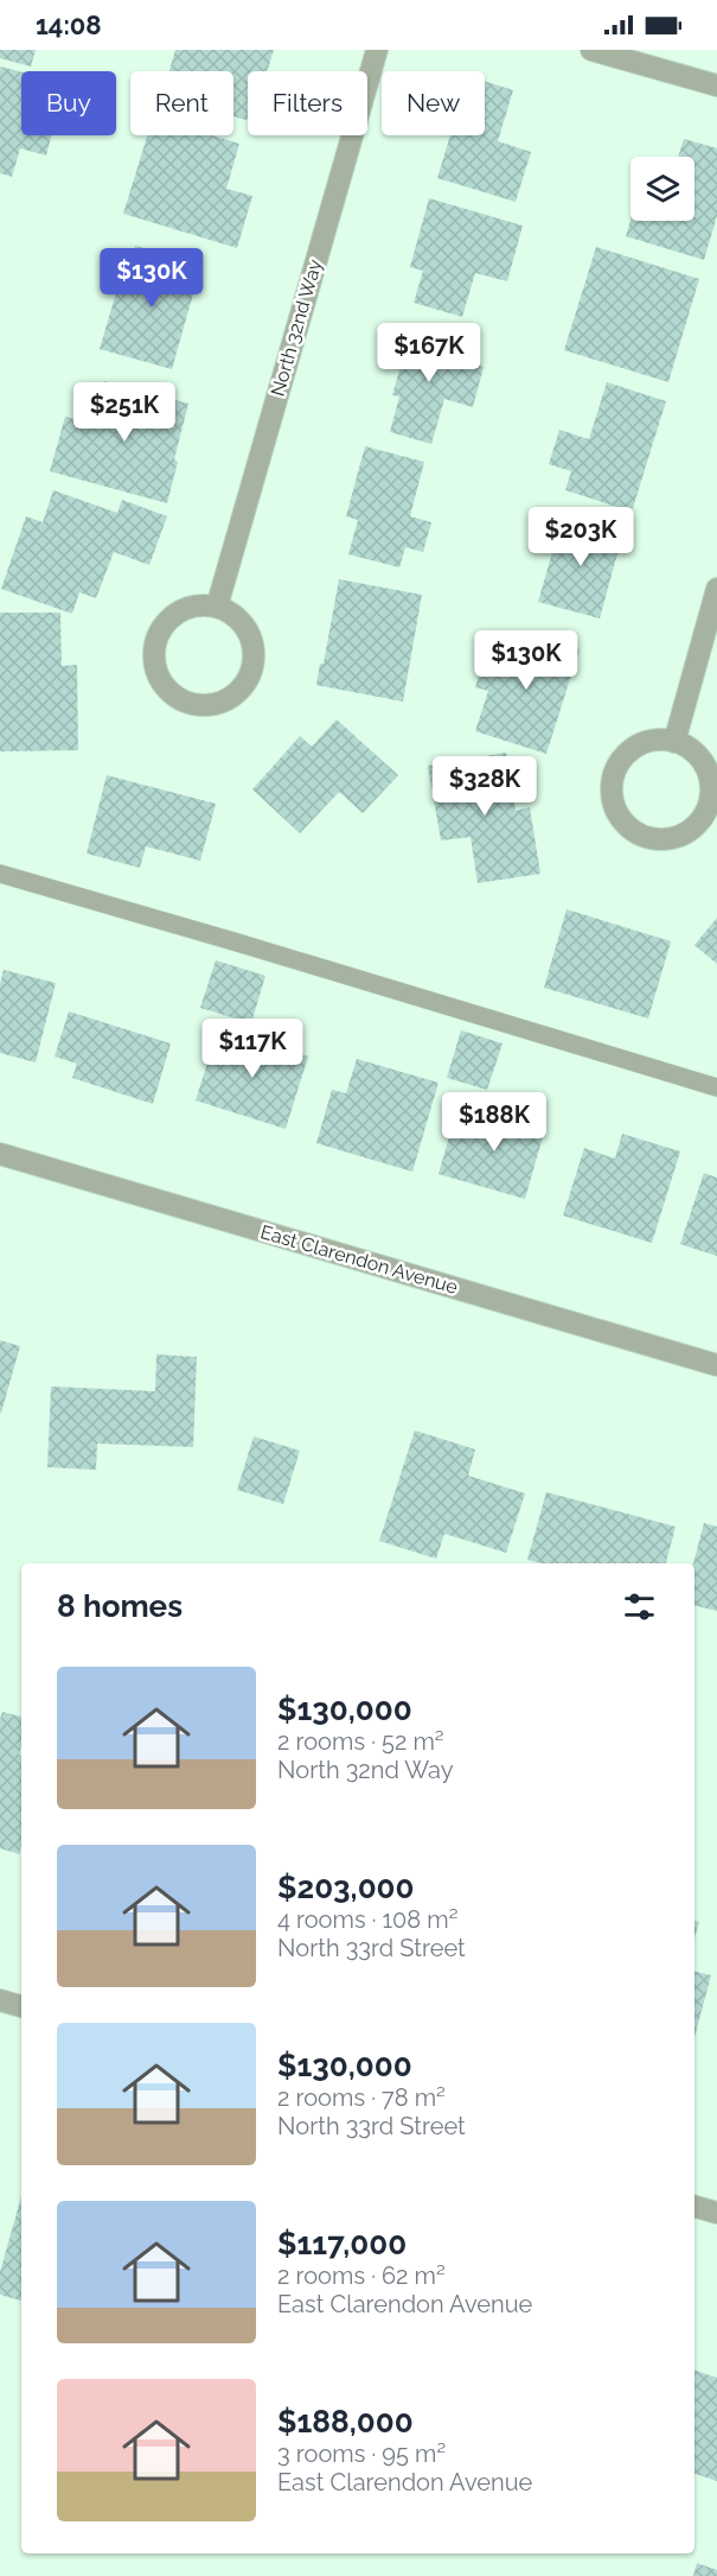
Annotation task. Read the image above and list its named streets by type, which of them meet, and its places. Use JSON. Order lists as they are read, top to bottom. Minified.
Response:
{"streets":{"street":["North 32nd Way","East Clarendon Avenue"]},"page":{"status":"14:08","chip":["Buy","Rent","Filters","New"],"price":["$130K","$167K","$251K","$203K","$130K","$328K","$117K","$188K"],"heading":"8 homes","list":[{"name":"$130,000","note":"2 rooms · 52 m² · North 32nd Way"},{"name":"$203,000","note":"4 rooms · 108 m² · North 33rd Street"},{"name":"$130,000","note":"2 rooms · 78 m² · North 33rd Street"},{"name":"$117,000","note":"2 rooms · 62 m² · East Clarendon Avenue"},{"name":"$188,000","note":"3 rooms · 95 m² · East Clarendon Avenue"}]}}
